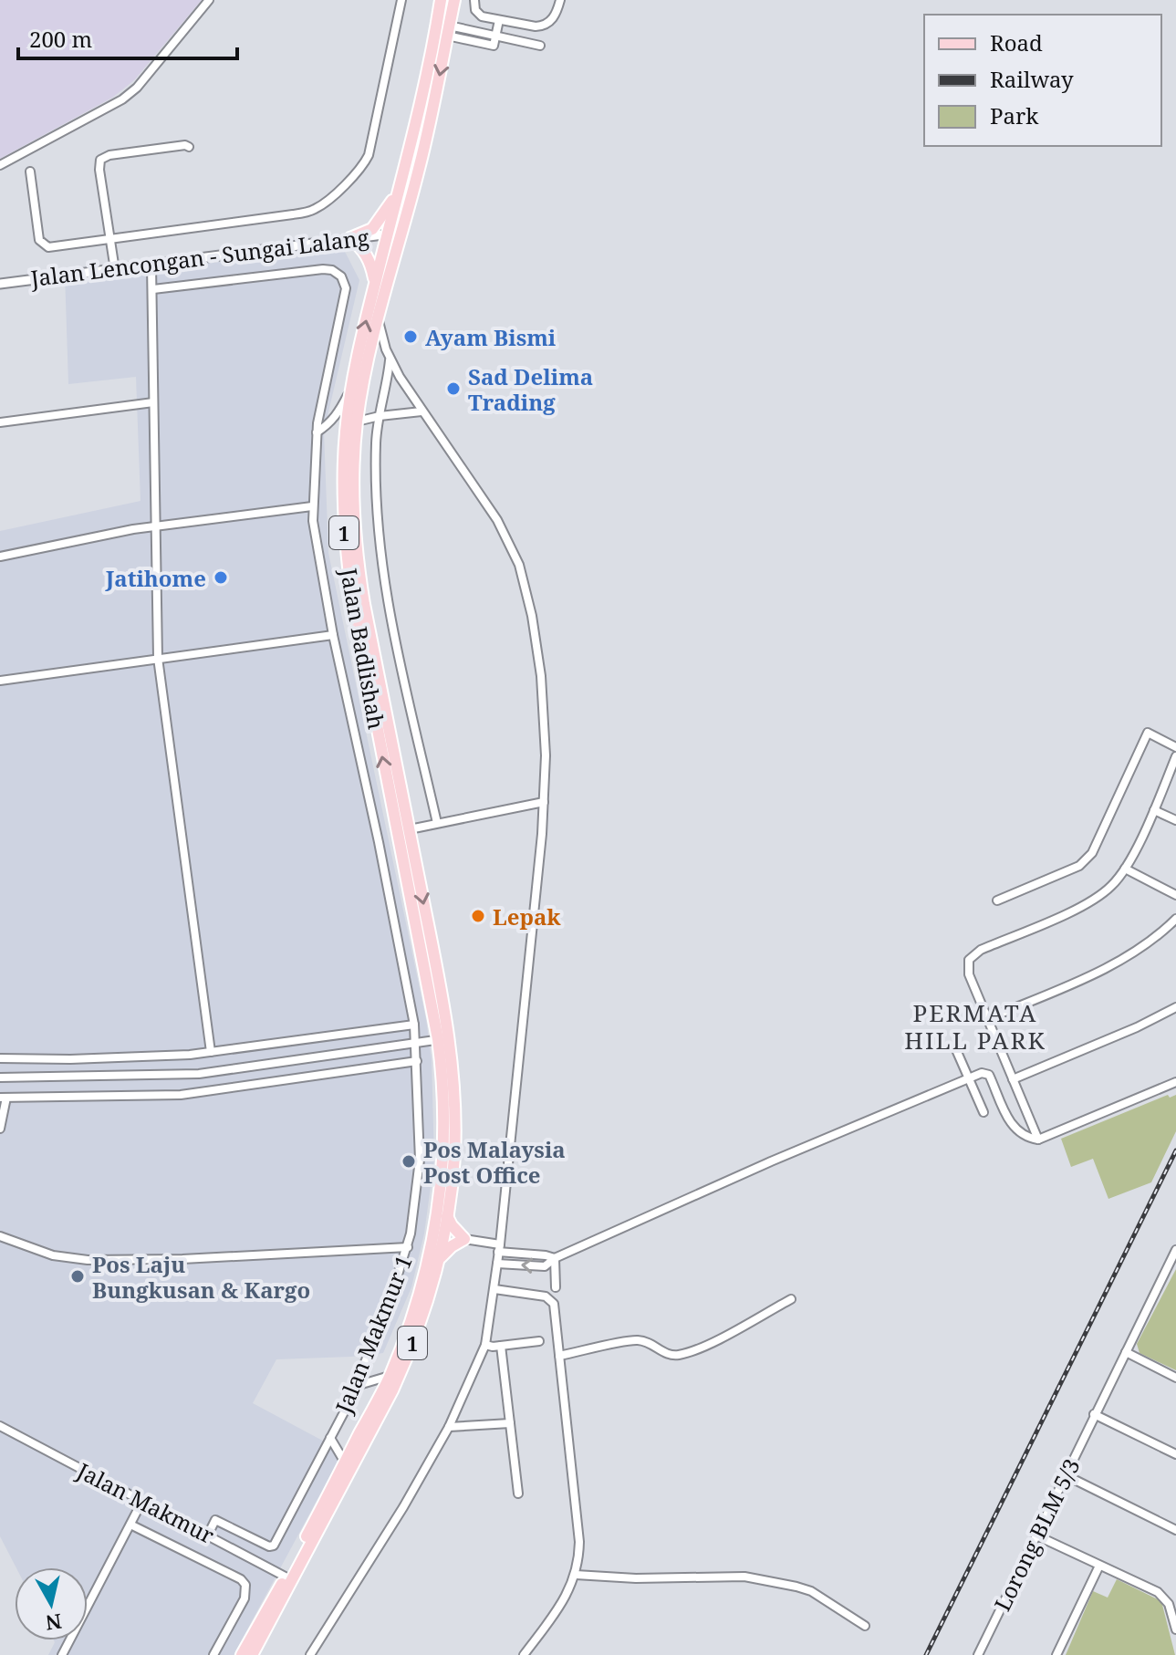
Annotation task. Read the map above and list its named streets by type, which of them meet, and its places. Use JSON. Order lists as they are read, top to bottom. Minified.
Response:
{"streets":{"main road":["1","Jalan Badlishah"],"street":["Jalan Lencongan - Sungai Lalang","Jalan Makmur 1","Jalan Makmur","Lorong BLM 5/3"]},"crossings":[["Jalan Lencongan - Sungai Lalang","Jalan Badlishah"],["1","Jalan Badlishah"],["1","Jalan Makmur"]],"districts":["PERMATA HILL PARK"],"places":["Ayam Bismi","Sad Delima Trading","Jatihome","Lepak","Pos Malaysia Post Office","Pos Laju Bungkusan & Kargo"],"legend":["Road","Railway","Park"],"scale_bar":"200 m","north":"bottom"}
